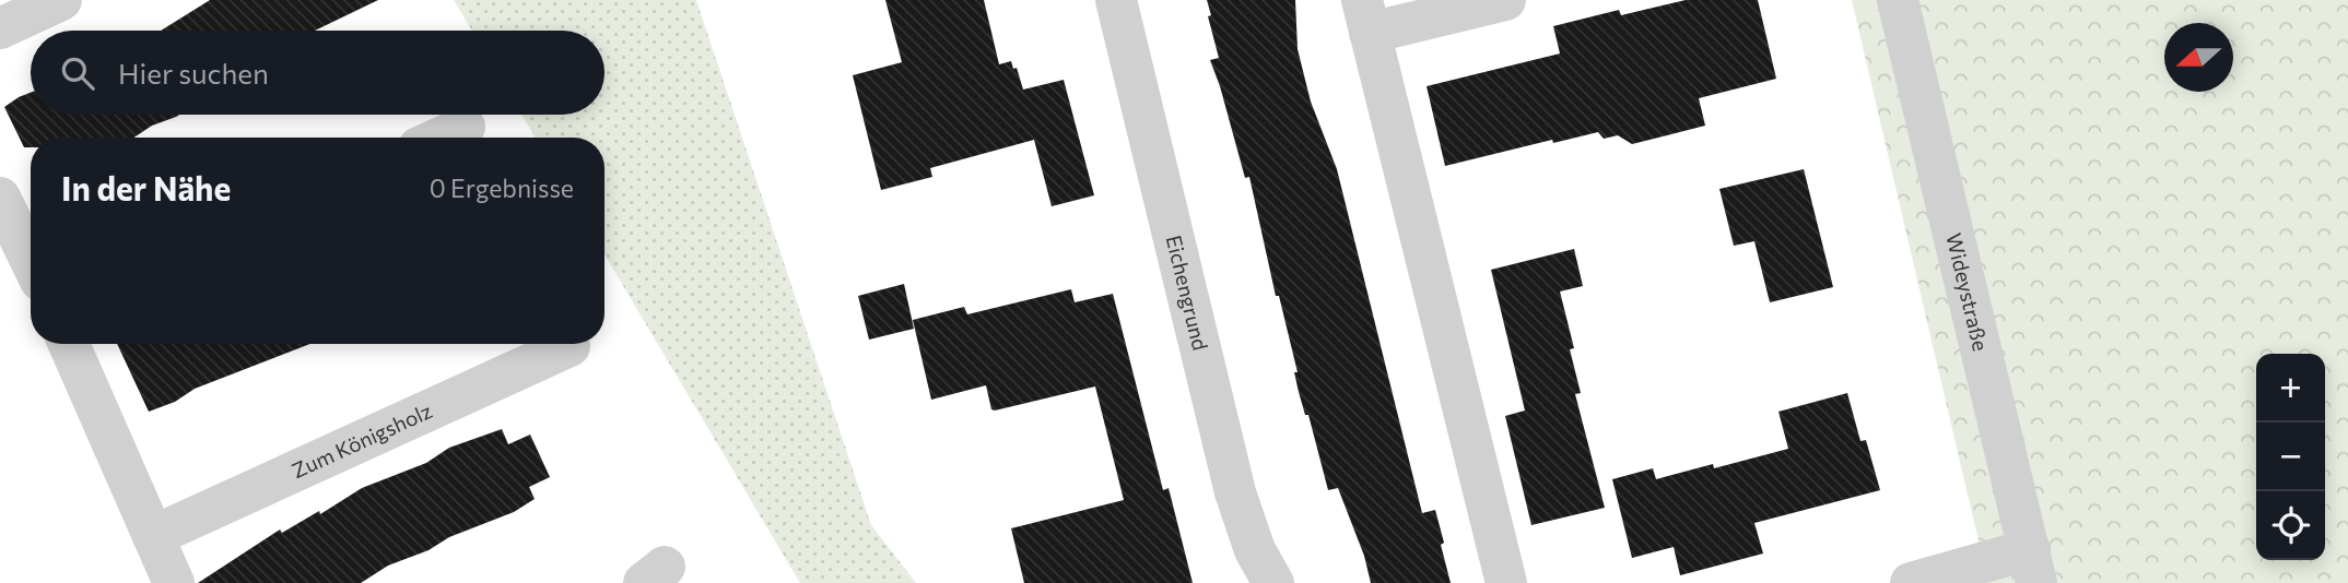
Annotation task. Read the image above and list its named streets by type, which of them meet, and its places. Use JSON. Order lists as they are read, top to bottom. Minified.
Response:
{"streets":{"street":["Wideystraße","Eichengrund","Zum Königsholz"]},"north":"left","page":{"search":"Hier suchen","heading":["In der Nähe","0 Ergebnisse"],"map_buttons":["+","−"]}}
